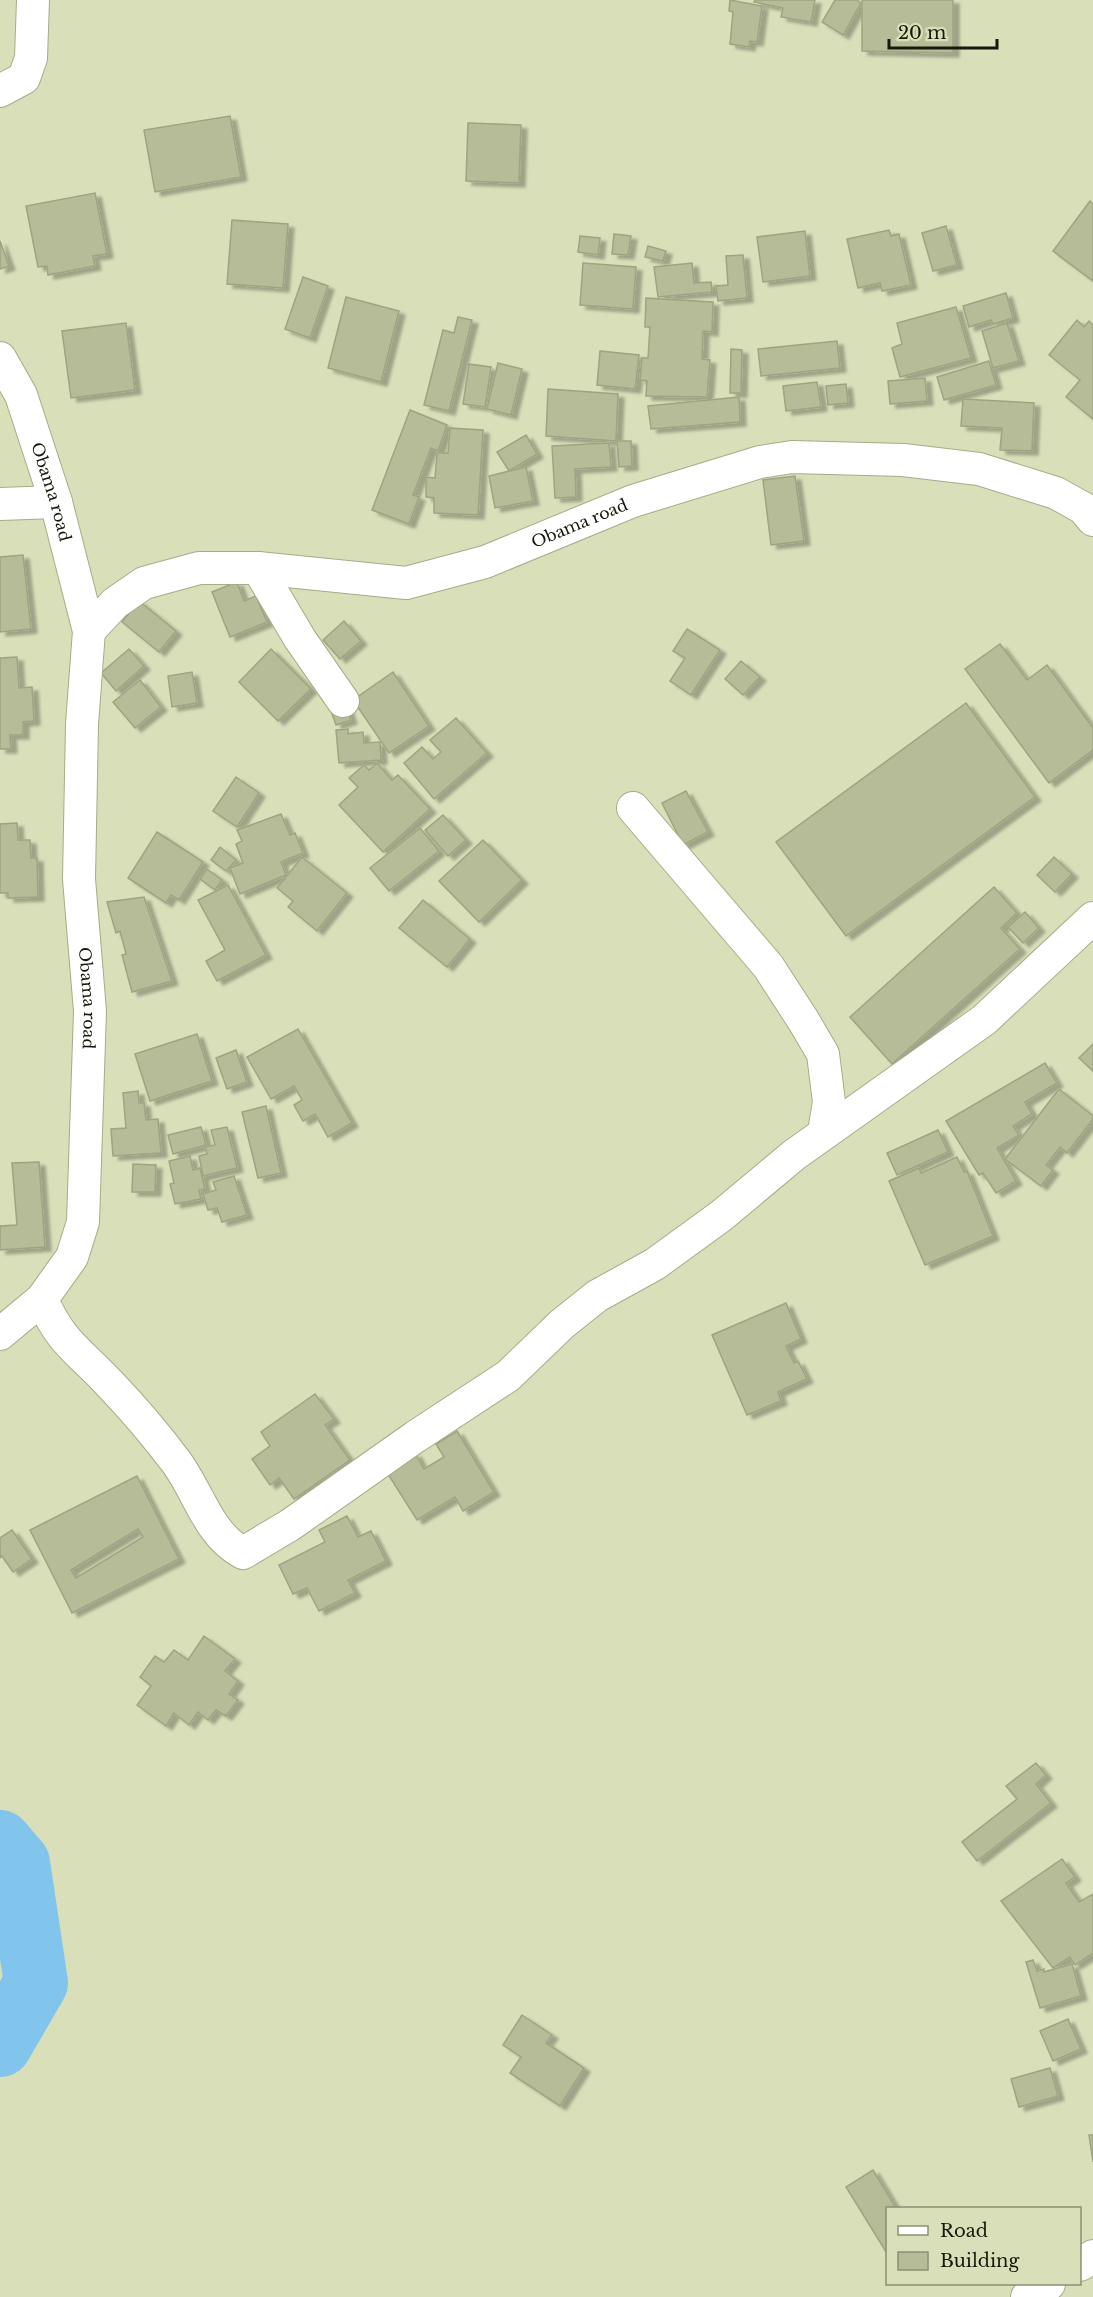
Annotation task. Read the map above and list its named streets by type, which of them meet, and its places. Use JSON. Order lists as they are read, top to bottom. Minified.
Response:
{"streets":{"street":["Obama road"]},"legend":["Road","Building"],"scale_bar":"20 m"}
